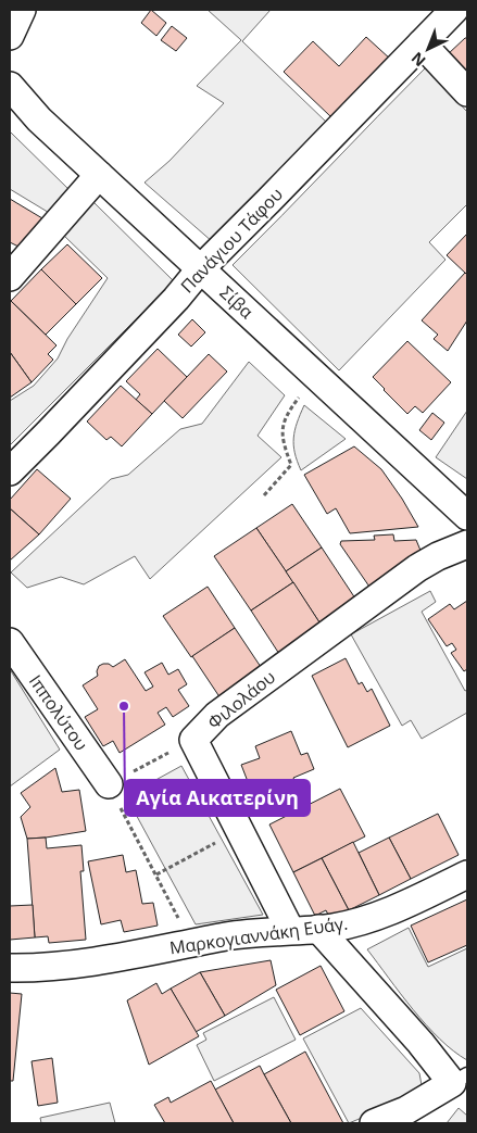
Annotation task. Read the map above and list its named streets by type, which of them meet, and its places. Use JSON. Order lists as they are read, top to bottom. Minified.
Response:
{"streets":{"street":["Πανάγιου Τάφου","Σίβα","Φιλολάου","Ιππολύτου","Μαρκογιαννάκη Ευάγ."]},"crossings":[["Πανάγιου Τάφου","Σίβα"],["Φιλολάου","Μαρκογιαννάκη Ευάγ."]],"places":["Αγία Αικατερίνη"],"north":"bottom left"}
